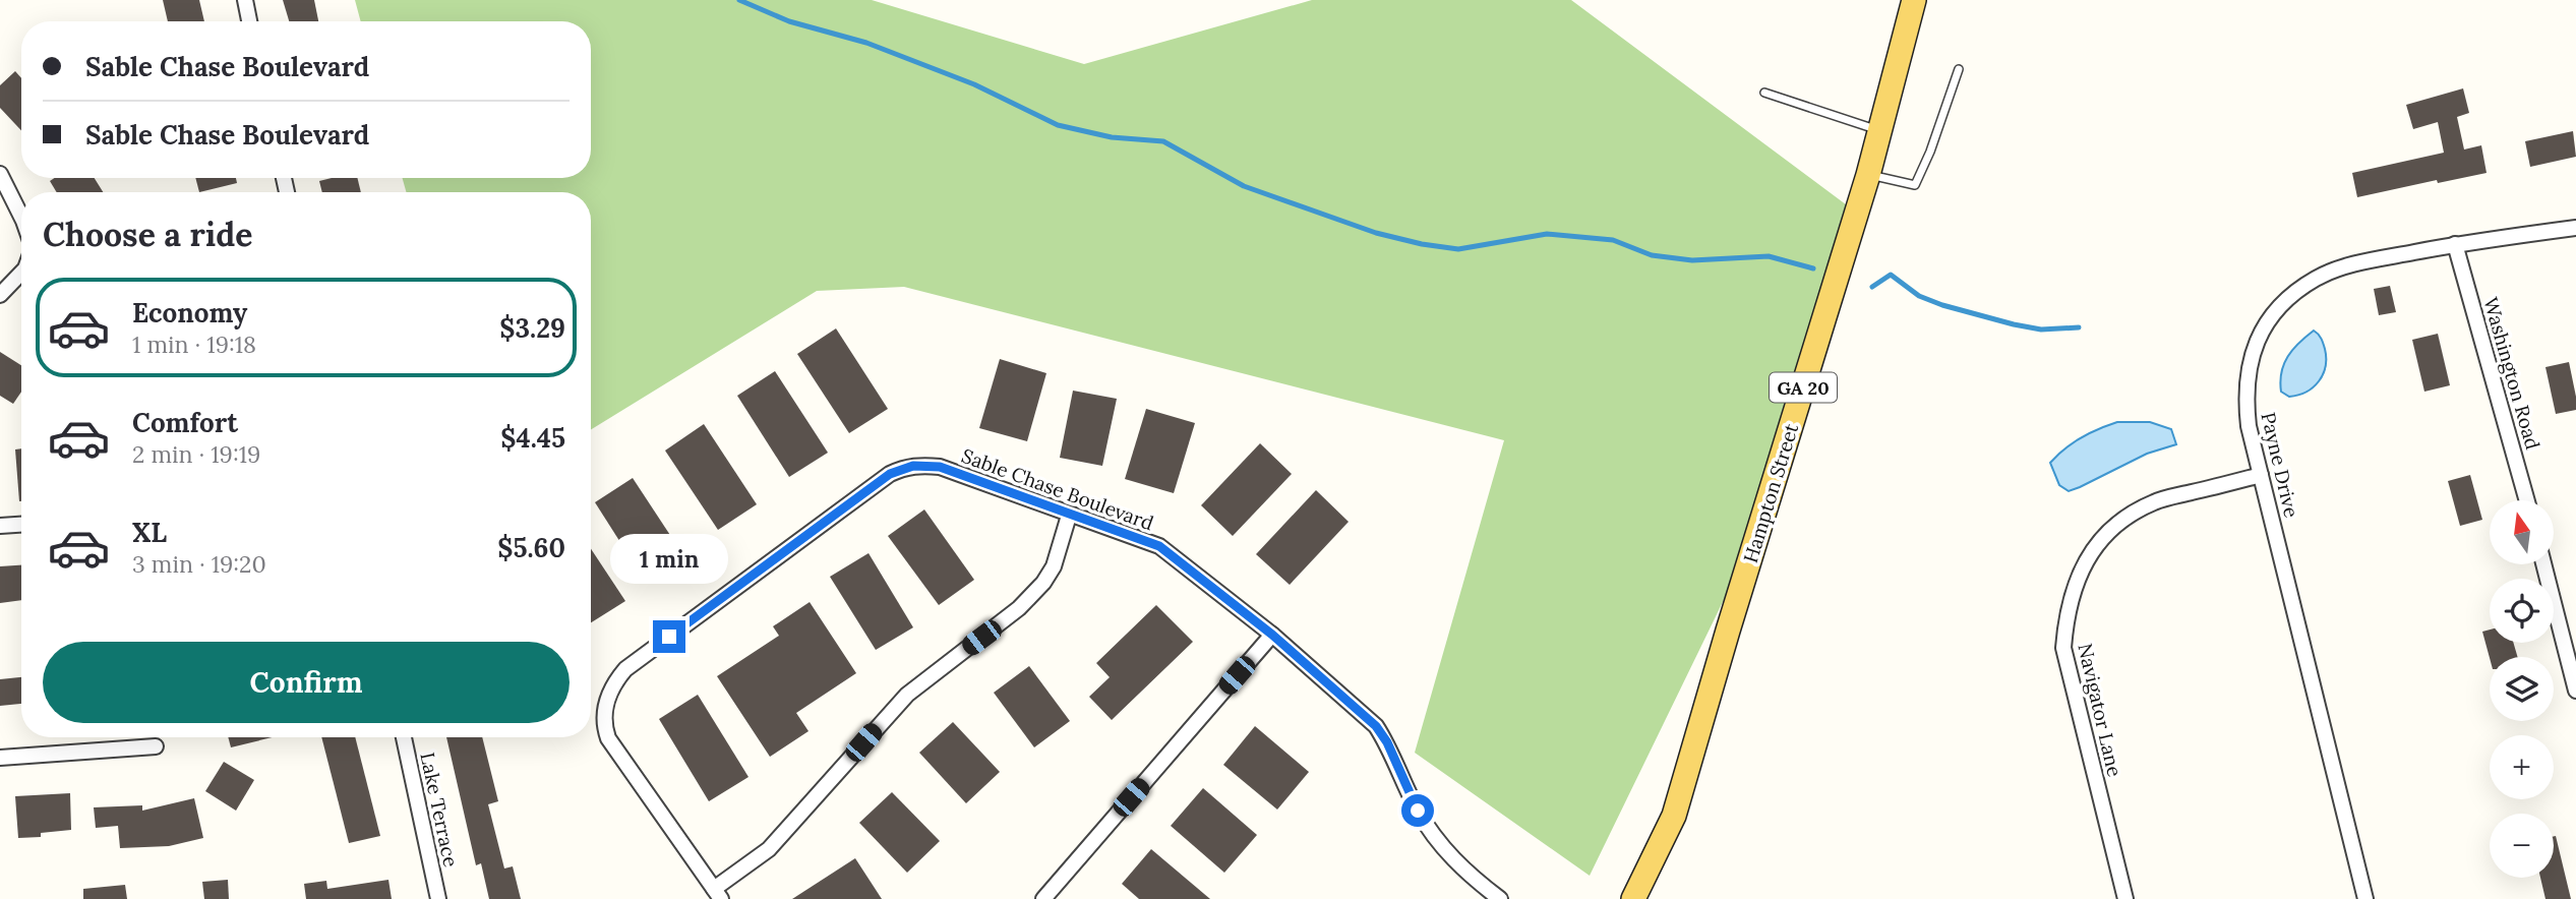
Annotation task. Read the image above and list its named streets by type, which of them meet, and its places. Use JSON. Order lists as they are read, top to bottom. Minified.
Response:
{"streets":{"main road":["GA 20","Hampton Street"],"street":["Washington Road","Payne Drive","Sable Chase Boulevard","Navigator Lane","Lake Terrace"]},"crossings":[["Washington Road","Payne Drive"],["Payne Drive","Navigator Lane"]],"north":"top","page":{"banner":["Sable Chase Boulevard","Sable Chase Boulevard"],"heading":"Choose a ride","list":[{"name":"Economy","note":"1 min · 19:18","value":"$3.29"},{"name":"Comfort","note":"2 min · 19:19","value":"$4.45"},{"name":"XL","note":"3 min · 19:20","value":"$5.60"}],"map_buttons":["+","−"],"bubble":"1 min","buttons":"Confirm"}}
